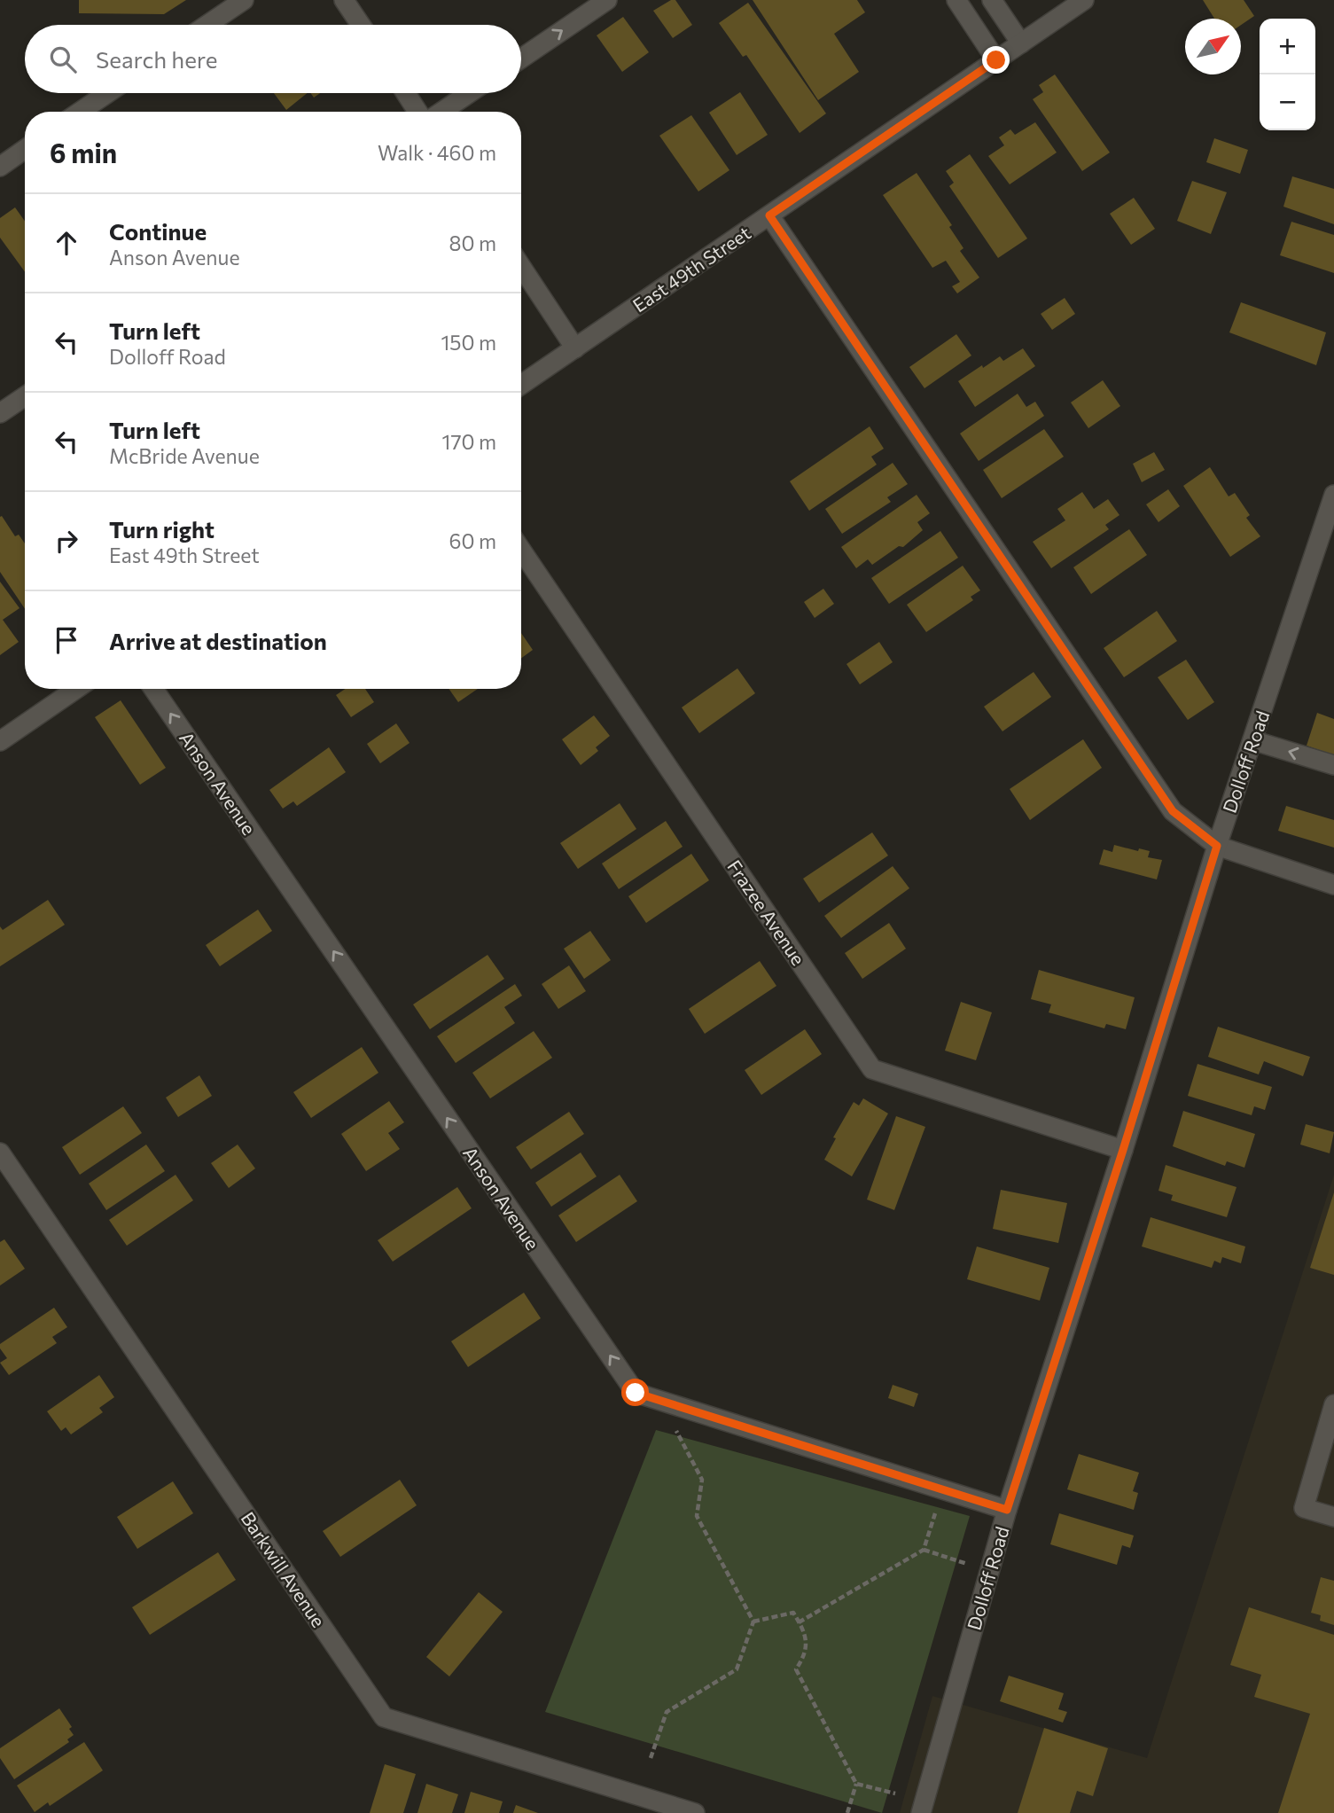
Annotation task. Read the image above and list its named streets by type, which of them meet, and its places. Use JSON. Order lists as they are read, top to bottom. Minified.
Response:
{"streets":{"street":["East 49th Street","Dolloff Road","Anson Avenue","Frazee Avenue","Barkwill Avenue"]},"crossings":[["Dolloff Road","Anson Avenue"],["Dolloff Road","Frazee Avenue"]],"one_way":["Anson Avenue"],"north":"top right","page":{"map_buttons":["+","−"],"search":"Search here","heading":["6 min","Walk · 460 m"],"list":[["Continue","Anson Avenue","80 m"],["Turn left","Dolloff Road","150 m"],["Turn left","McBride Avenue","170 m"],["Turn right","East 49th Street","60 m"],"Arrive at destination"]}}
